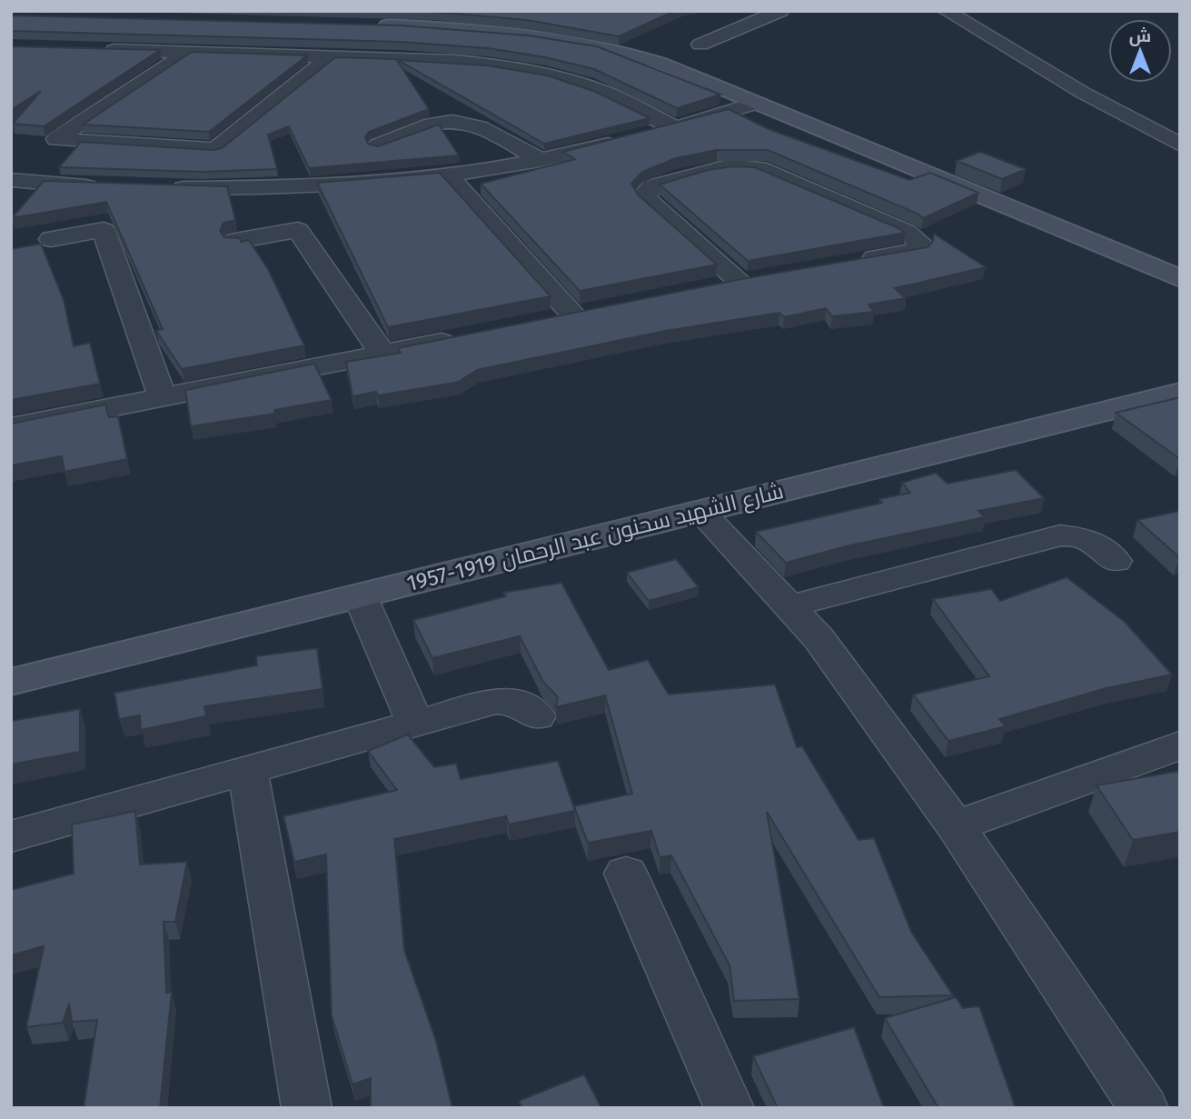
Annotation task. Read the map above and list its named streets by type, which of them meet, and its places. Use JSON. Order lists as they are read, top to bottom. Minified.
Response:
{"streets":{"street":["شارع الشهيد سحنون عبد الرحمان 1919-1957"]},"north":"top"}
